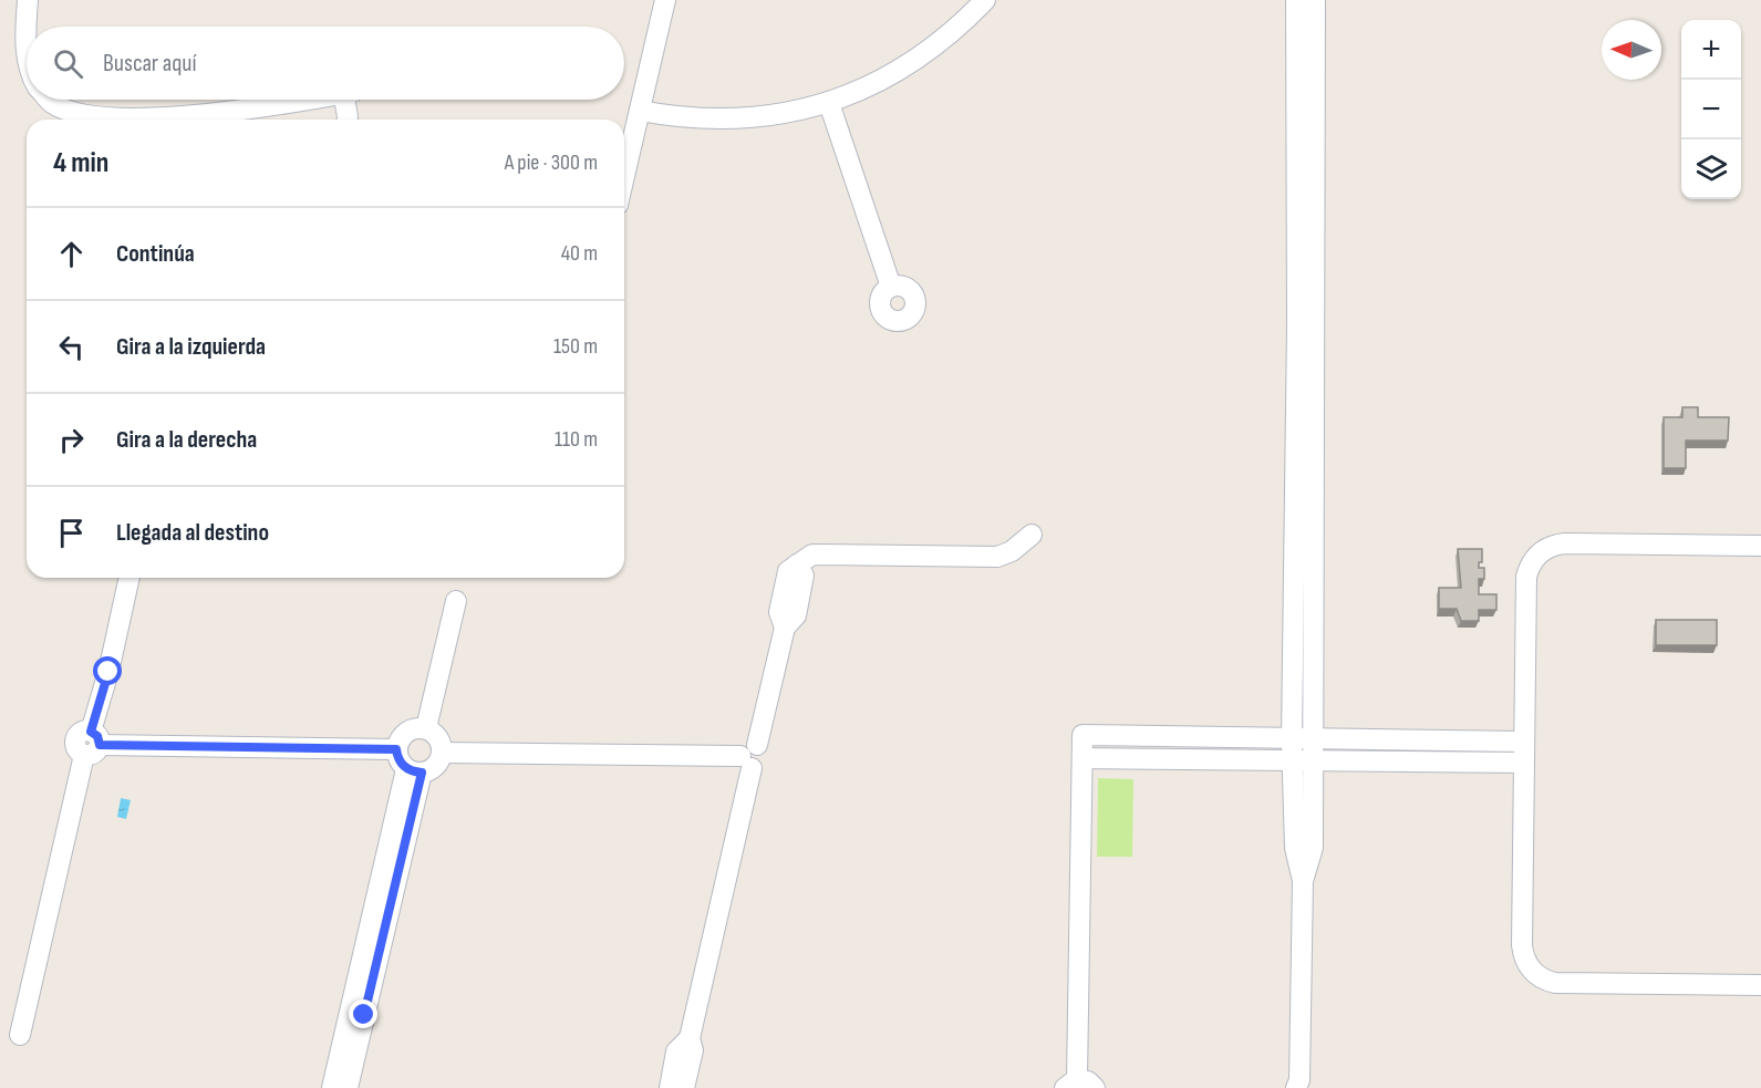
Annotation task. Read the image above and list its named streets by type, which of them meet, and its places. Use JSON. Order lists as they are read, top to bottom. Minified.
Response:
{"north":"left","page":{"map_buttons":["+","−"],"search":"Buscar aquí","heading":["4 min","A pie · 300 m"],"list":[["Continúa","40 m"],["Gira a la izquierda","150 m"],["Gira a la derecha","110 m"],"Llegada al destino"]}}
